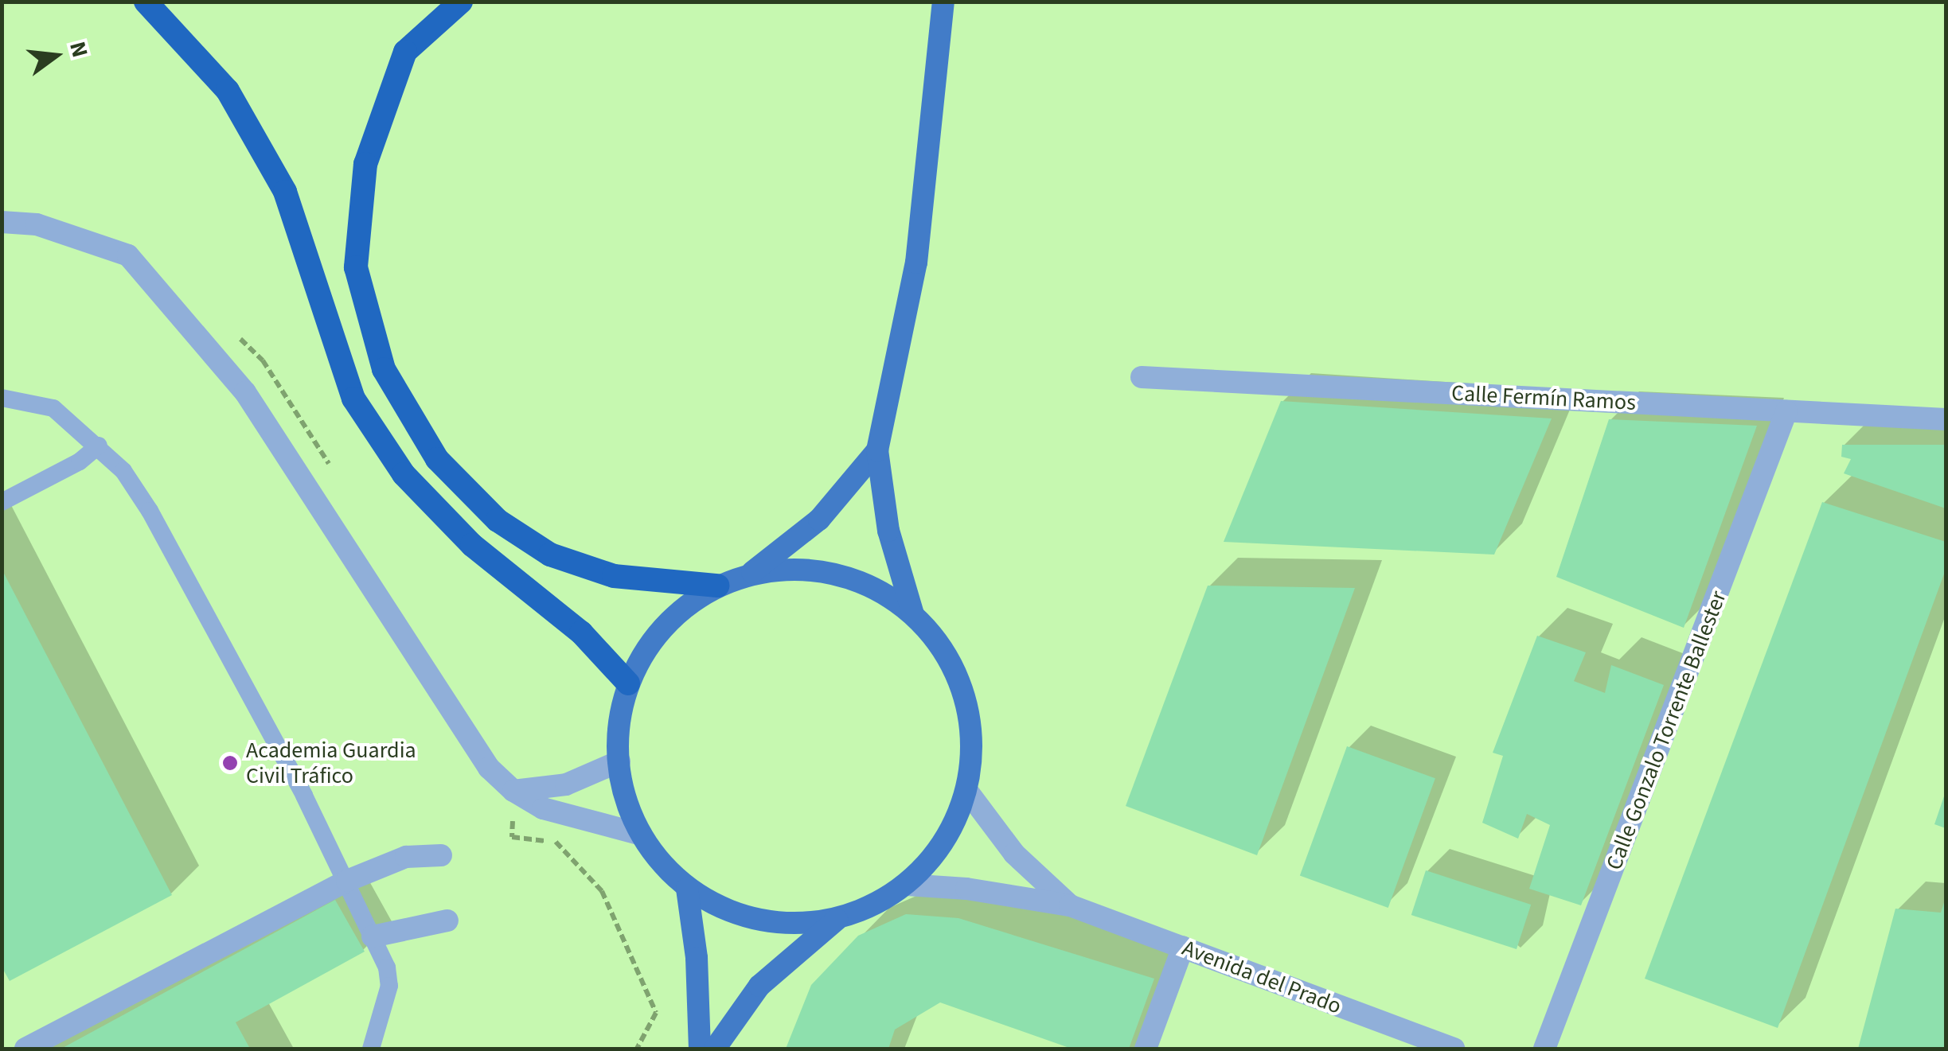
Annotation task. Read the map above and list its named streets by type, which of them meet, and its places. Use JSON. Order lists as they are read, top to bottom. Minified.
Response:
{"streets":{"street":["Calle Fermín Ramos","Calle Gonzalo Torrente Ballester","Avenida del Prado"]},"crossings":[["Calle Fermín Ramos","Calle Gonzalo Torrente Ballester"]],"places":["Academia Guardia Civil Tráfico"],"north":"right"}
